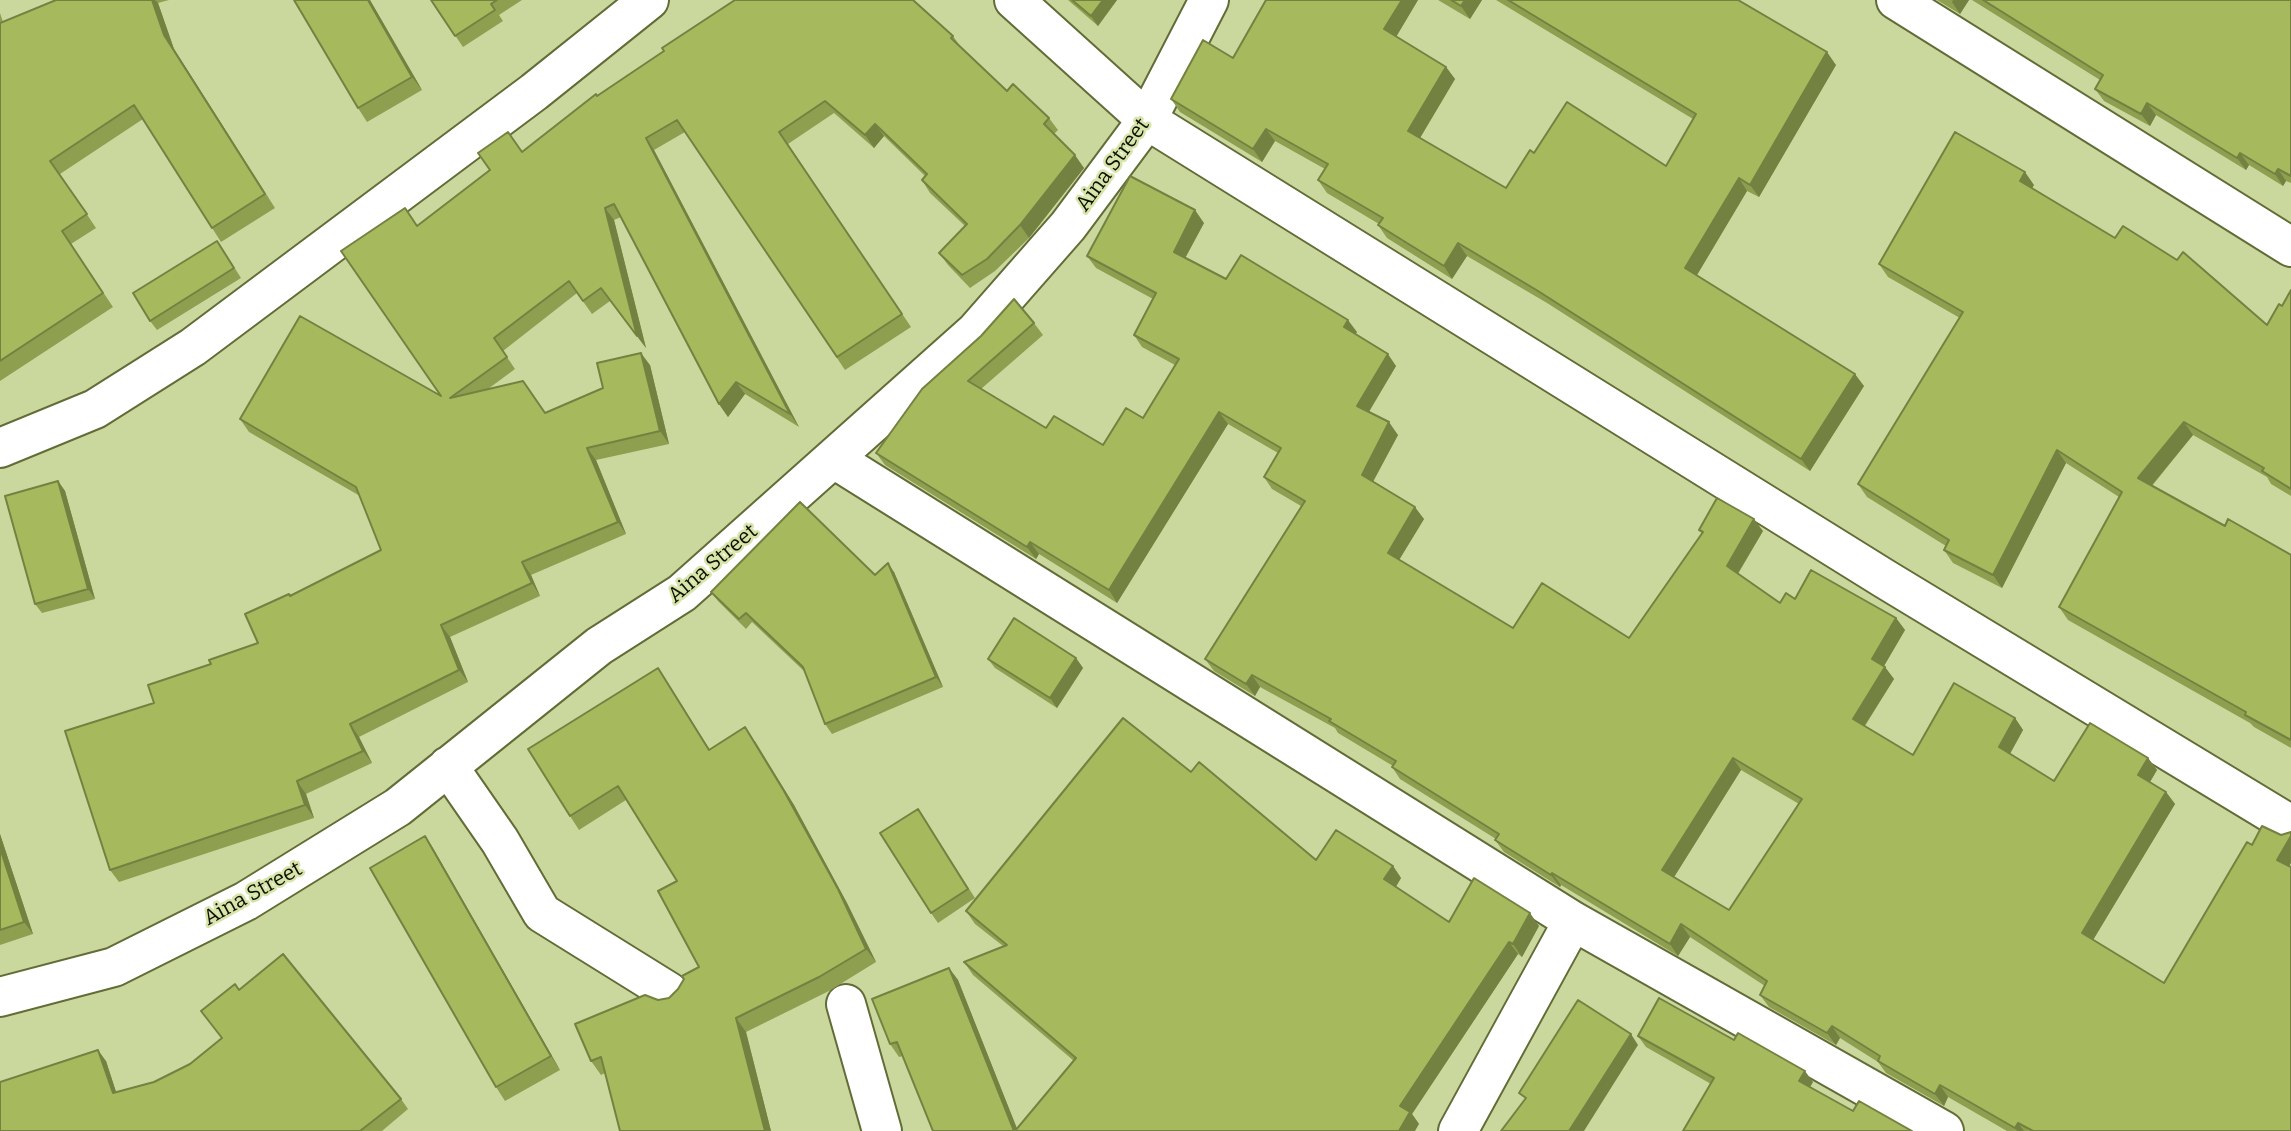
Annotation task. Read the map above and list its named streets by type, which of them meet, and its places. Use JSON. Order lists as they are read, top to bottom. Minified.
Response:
{"streets":{"street":["Aina Street"]}}
